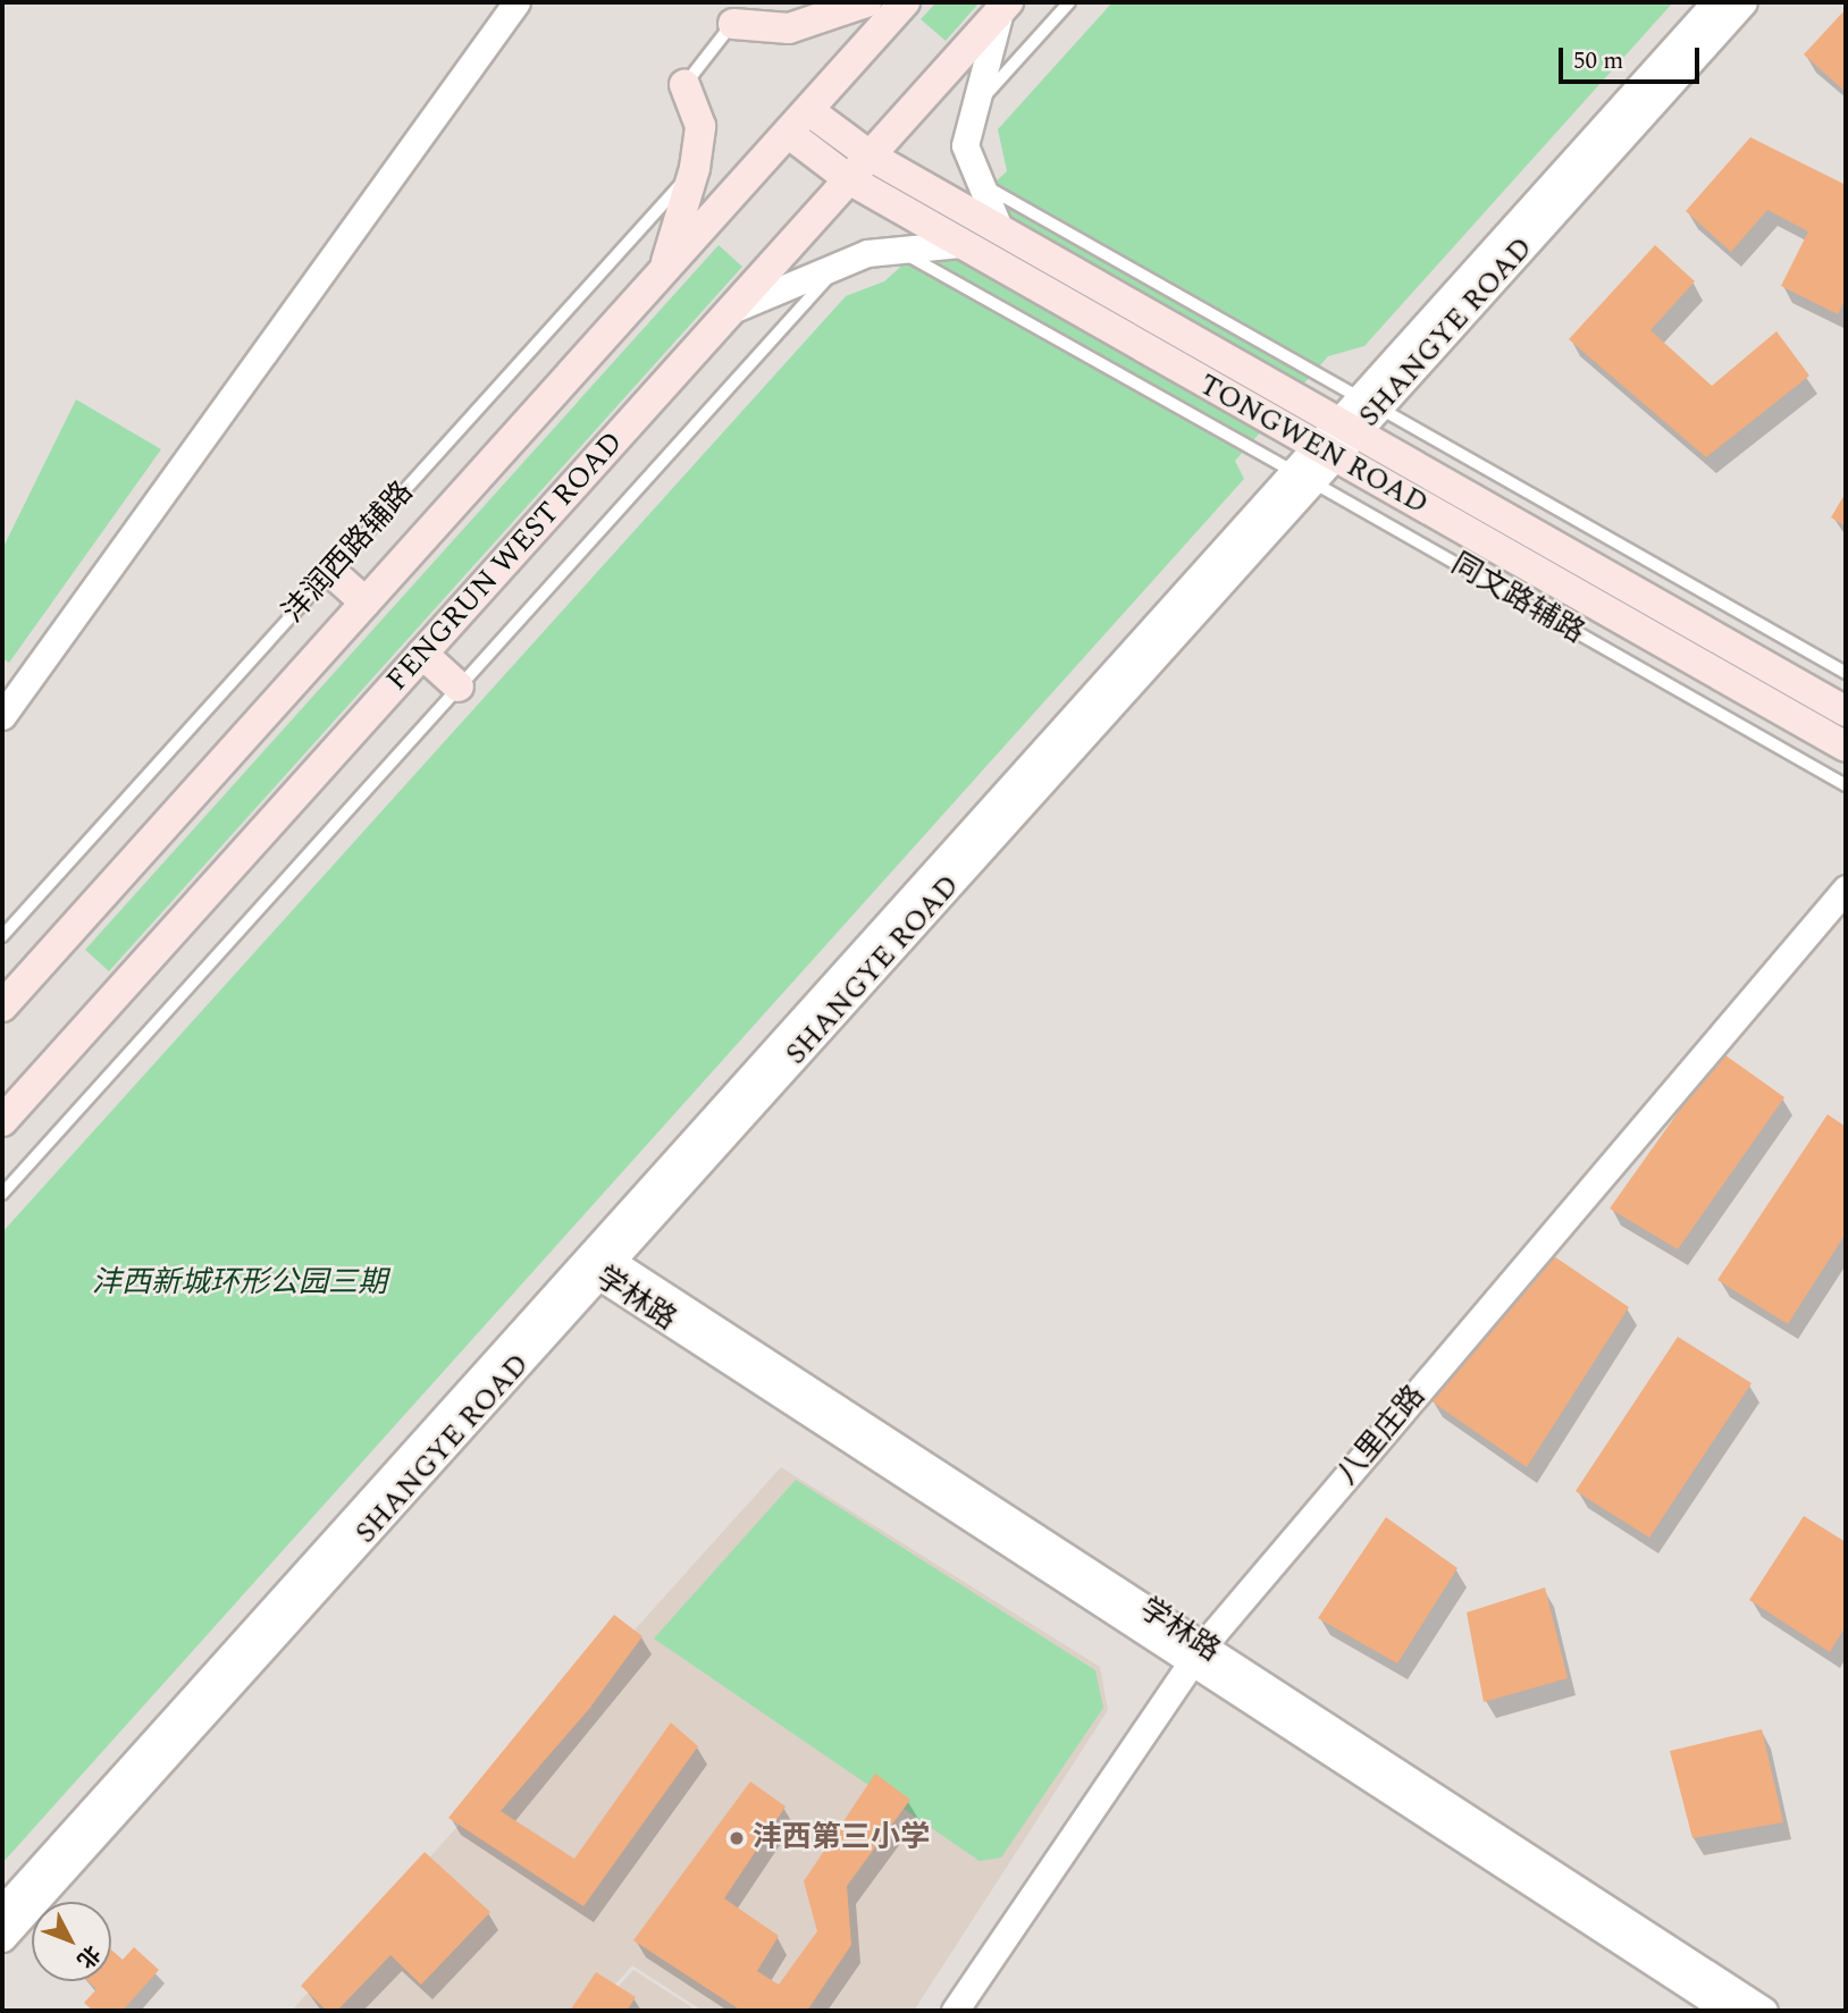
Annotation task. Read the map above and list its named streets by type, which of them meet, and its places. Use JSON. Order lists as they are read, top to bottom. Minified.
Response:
{"streets":{"main road":["TONGWEN ROAD","FENGRUN WEST ROAD"],"street":["SHANGYE ROAD","学林路","八里庄路"],"lane":["沣润西路辅路","同文路辅路"]},"crossings":[["SHANGYE ROAD","TONGWEN ROAD"],["SHANGYE ROAD","同文路辅路"],["SHANGYE ROAD","学林路"],["TONGWEN ROAD","FENGRUN WEST ROAD"],["学林路","八里庄路"]],"parks":["沣西新城环形公园三期"],"places":["沣西第三小学"],"scale_bar":"50 m","north":"bottom right"}
